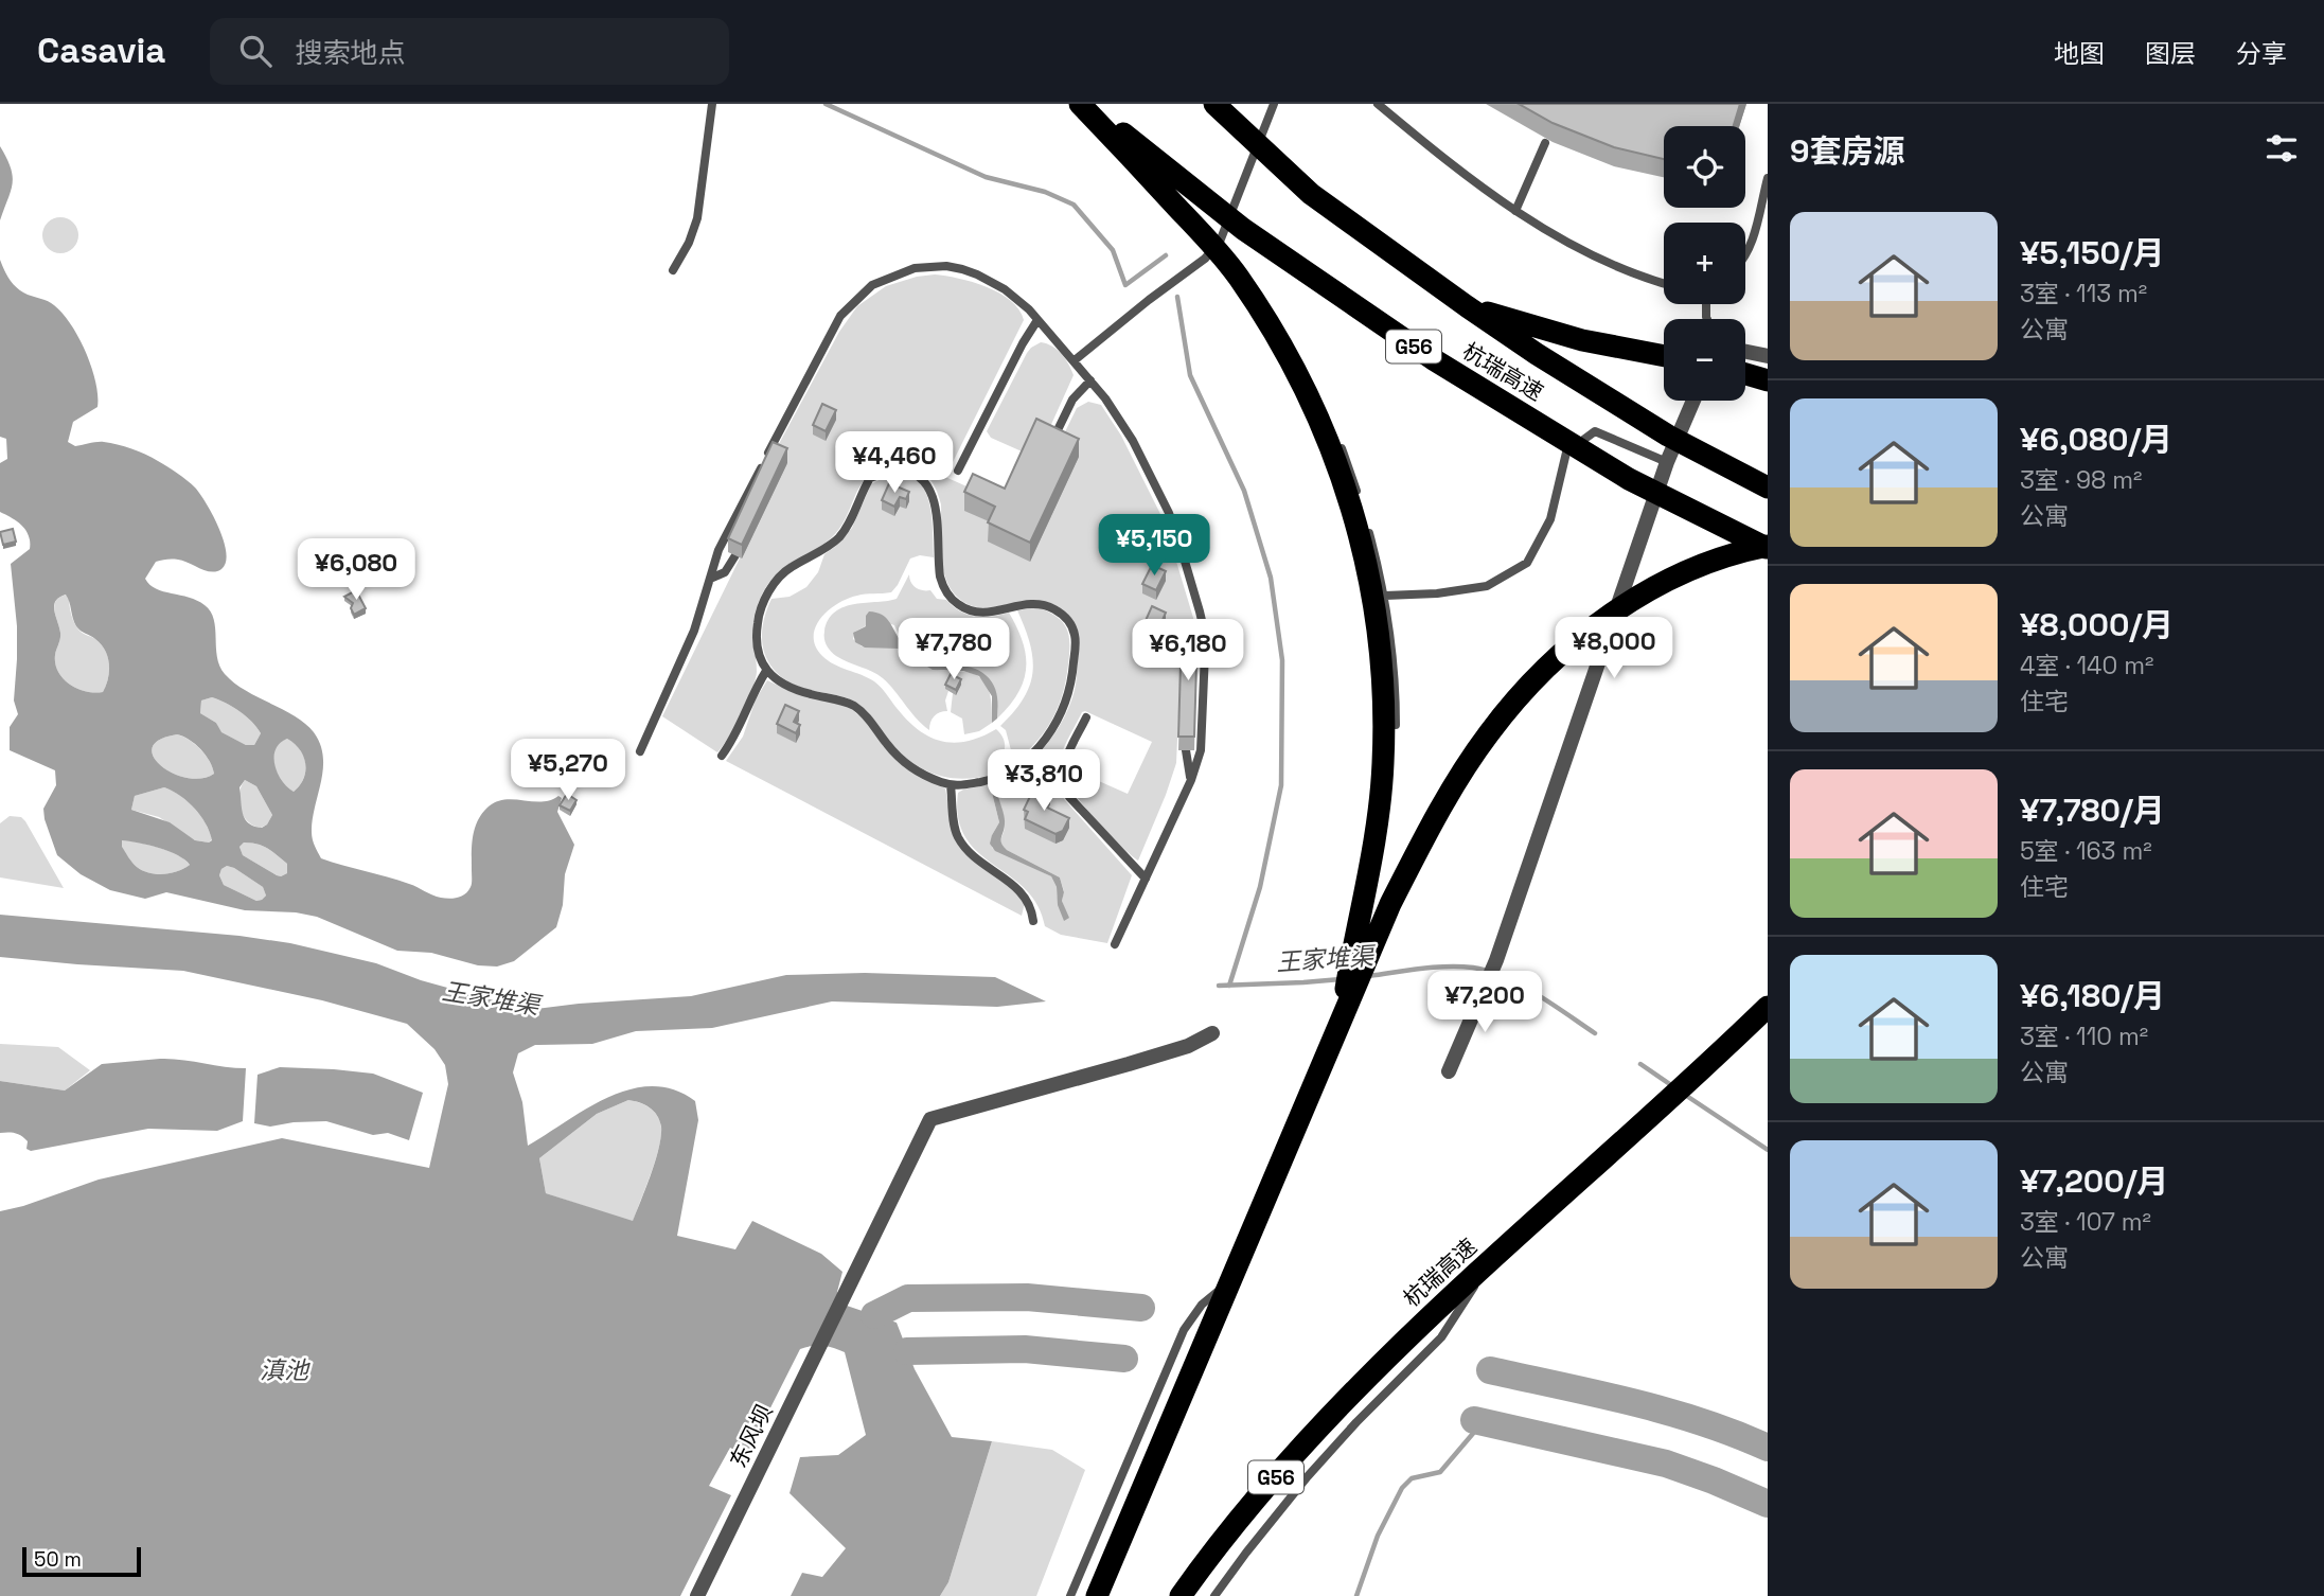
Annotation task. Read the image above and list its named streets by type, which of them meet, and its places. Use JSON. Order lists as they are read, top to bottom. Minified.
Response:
{"streets":{"highway":["G56","杭瑞高速"],"street":["东风坝"]},"water":["王家堆渠","滇池"],"scale_bar":"50 m","page":{"header":"Casavia","search":"搜索地点","nav":["地图","图层","分享"],"heading":"9套房源","map_buttons":["+","−"],"list":[{"name":"¥5,150/月","note":"3室 · 113 m² · 公寓"},{"name":"¥6,080/月","note":"3室 · 98 m² · 公寓"},{"name":"¥8,000/月","note":"4室 · 140 m² · 住宅"},{"name":"¥7,780/月","note":"5室 · 163 m² · 住宅"},{"name":"¥6,180/月","note":"3室 · 110 m² · 公寓"},{"name":"¥7,200/月","note":"3室 · 107 m² · 公寓"}],"price":["¥4,460","¥5,150","¥6,080","¥8,000","¥7,780","¥6,180","¥5,270","¥3,810","¥7,200"],"scale":"50 m"}}
